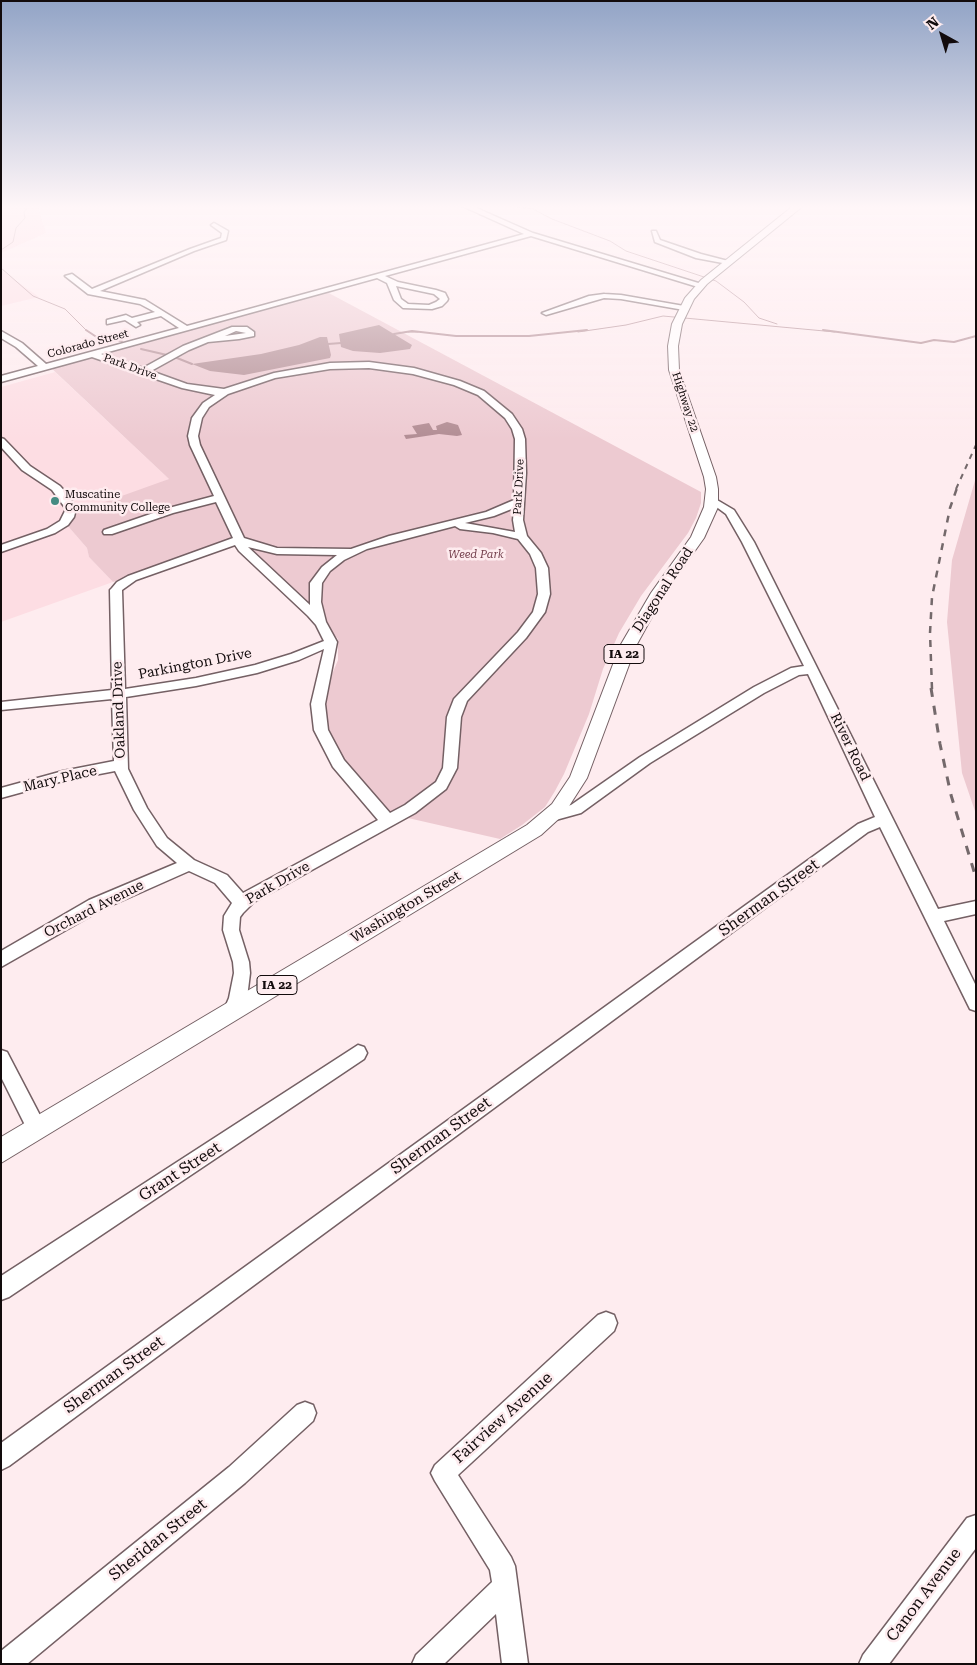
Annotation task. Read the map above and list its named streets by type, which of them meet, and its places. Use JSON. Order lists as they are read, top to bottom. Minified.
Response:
{"streets":{"main road":["Highway 22","Diagonal Road","IA 22","Washington Street"],"street":["Colorado Street","Park Drive","Parkington Drive","Oakland Drive","River Road","Mary Place","Sherman Street","Orchard Avenue","Grant Street","Fairview Avenue","Sheridan Street","Canon Avenue"]},"crossings":[["Colorado Street","Park Drive"],["Park Drive","Parkington Drive"],["Park Drive","Oakland Drive"],["Park Drive","Washington Street"],["Highway 22","Diagonal Road"],["Highway 22","River Road"],["Diagonal Road","River Road"],["Diagonal Road","Washington Street"],["Parkington Drive","Oakland Drive"],["Oakland Drive","Mary Place"],["Oakland Drive","Orchard Avenue"],["River Road","Sherman Street"],["River Road","Washington Street"]],"parks":["Weed Park"],"places":["Muscatine Community College"],"north":"top left"}
